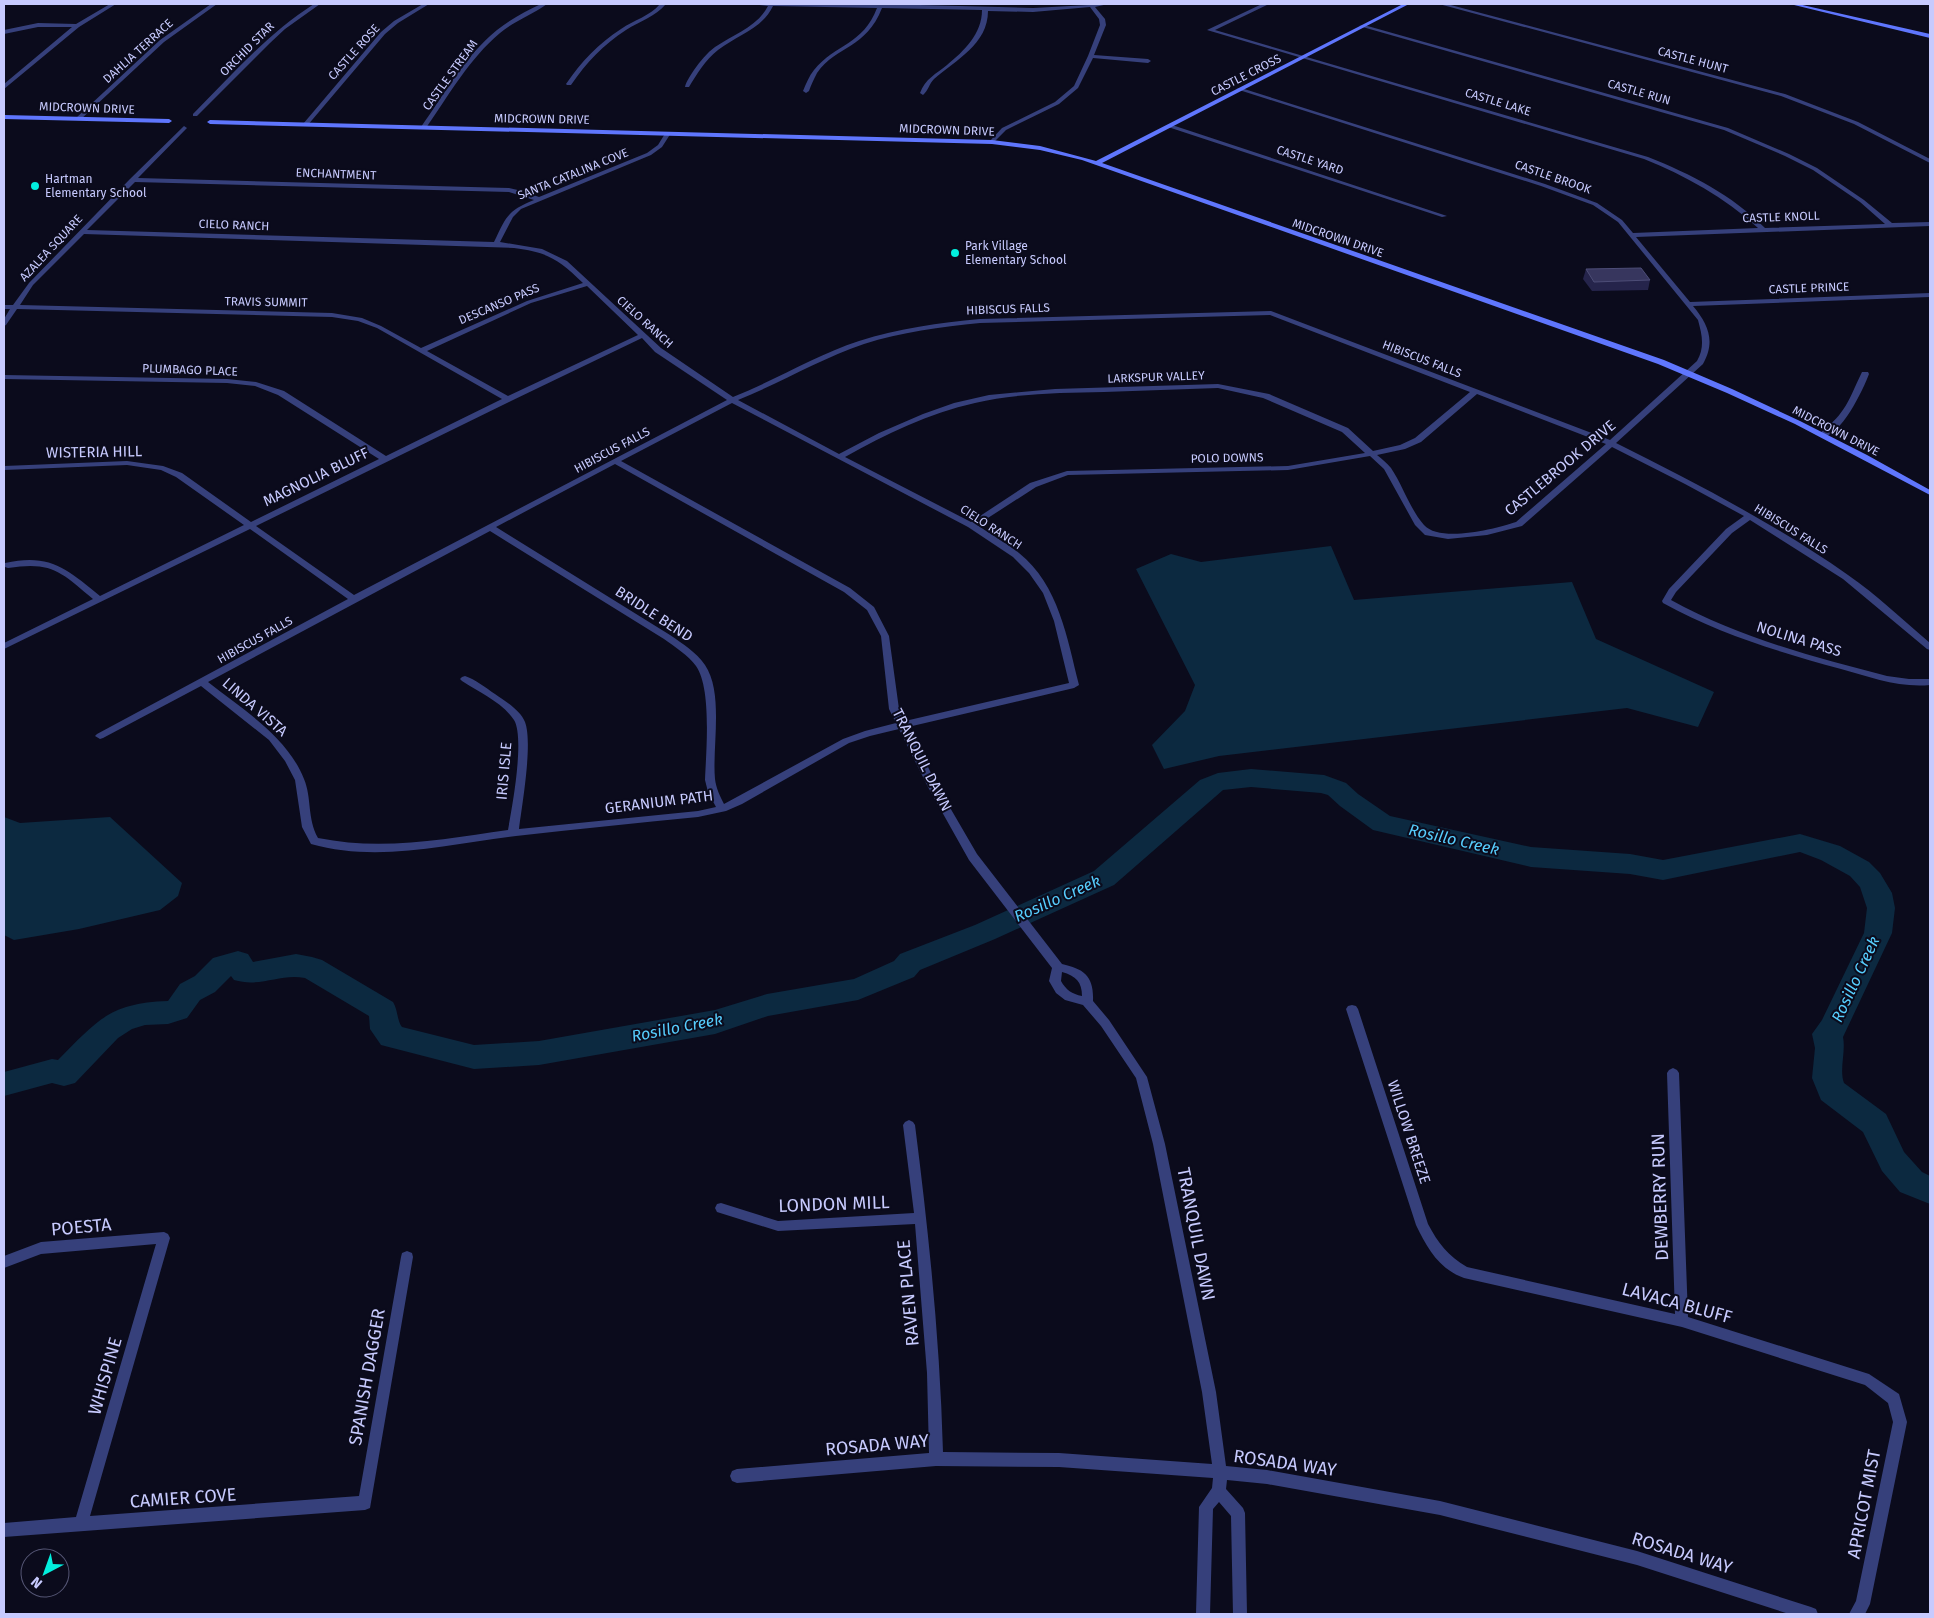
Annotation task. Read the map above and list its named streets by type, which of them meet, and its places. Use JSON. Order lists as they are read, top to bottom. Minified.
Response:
{"streets":{"street":["ORCHID STAR","DAHLIA TERRACE","CASTLE ROSE","CASTLE HUNT","CASTLE STREAM","CASTLE CROSS","CASTLE RUN","CASTLE LAKE","MIDCROWN DRIVE","CASTLE YARD","ENCHANTMENT","SANTA CATALINA COVE","CASTLE BROOK","CASTLE KNOLL","CIELO RANCH","AZALEA SQUARE","CASTLE PRINCE","TRAVIS SUMMIT","DESCANSO PASS","HIBISCUS FALLS","PLUMBAGO PLACE","LARKSPUR VALLEY","WISTERIA HILL","POLO DOWNS","CASTLEBROOK DRIVE","MAGNOLIA BLUFF","BRIDLE BEND","NOLINA PASS","LINDA VISTA","TRANQUIL DAWN","IRIS ISLE","GERANIUM PATH","WILLOW BREEZE","DEWBERRY RUN","LONDON MILL","POESTA","RAVEN PLACE","LAVACA BLUFF","WHISPINE","SPANISH DAGGER","ROSADA WAY","CAMIER COVE","APRICOT MIST"]},"crossings":[["DAHLIA TERRACE","MIDCROWN DRIVE"],["CASTLE ROSE","MIDCROWN DRIVE"],["CASTLE STREAM","MIDCROWN DRIVE"],["CASTLE CROSS","CASTLE RUN"],["CASTLE CROSS","CASTLE LAKE"],["CASTLE CROSS","MIDCROWN DRIVE"],["CASTLE CROSS","CASTLE YARD"],["CASTLE CROSS","CASTLE BROOK"],["CASTLE RUN","CASTLE KNOLL"],["CASTLE LAKE","CASTLE KNOLL"],["MIDCROWN DRIVE","SANTA CATALINA COVE"],["MIDCROWN DRIVE","CASTLE BROOK"],["ENCHANTMENT","SANTA CATALINA COVE"],["ENCHANTMENT","AZALEA SQUARE"],["SANTA CATALINA COVE","CIELO RANCH"],["CASTLE BROOK","CASTLE KNOLL"],["CASTLE BROOK","CASTLE PRINCE"],["CASTLE BROOK","CASTLEBROOK DRIVE"],["CIELO RANCH","AZALEA SQUARE"],["CIELO RANCH","DESCANSO PASS"],["CIELO RANCH","HIBISCUS FALLS"],["CIELO RANCH","LARKSPUR VALLEY"],["CIELO RANCH","POLO DOWNS"],["CIELO RANCH","MAGNOLIA BLUFF"],["CIELO RANCH","GERANIUM PATH"],["AZALEA SQUARE","TRAVIS SUMMIT"],["TRAVIS SUMMIT","DESCANSO PASS"],["TRAVIS SUMMIT","MAGNOLIA BLUFF"],["HIBISCUS FALLS","WISTERIA HILL"],["HIBISCUS FALLS","POLO DOWNS"],["HIBISCUS FALLS","CASTLEBROOK DRIVE"],["HIBISCUS FALLS","BRIDLE BEND"],["HIBISCUS FALLS","NOLINA PASS"],["HIBISCUS FALLS","LINDA VISTA"],["HIBISCUS FALLS","TRANQUIL DAWN"],["PLUMBAGO PLACE","MAGNOLIA BLUFF"],["LARKSPUR VALLEY","POLO DOWNS"],["LARKSPUR VALLEY","CASTLEBROOK DRIVE"],["WISTERIA HILL","MAGNOLIA BLUFF"],["BRIDLE BEND","GERANIUM PATH"],["LINDA VISTA","GERANIUM PATH"],["TRANQUIL DAWN","GERANIUM PATH"],["TRANQUIL DAWN","ROSADA WAY"],["IRIS ISLE","GERANIUM PATH"],["WILLOW BREEZE","LAVACA BLUFF"],["DEWBERRY RUN","LAVACA BLUFF"],["LONDON MILL","RAVEN PLACE"],["POESTA","WHISPINE"],["RAVEN PLACE","ROSADA WAY"],["LAVACA BLUFF","APRICOT MIST"],["WHISPINE","CAMIER COVE"],["SPANISH DAGGER","CAMIER COVE"]],"water":["Rosillo Creek"],"places":["Hartman Elementary School","Park Village Elementary School"],"north":"bottom left"}
